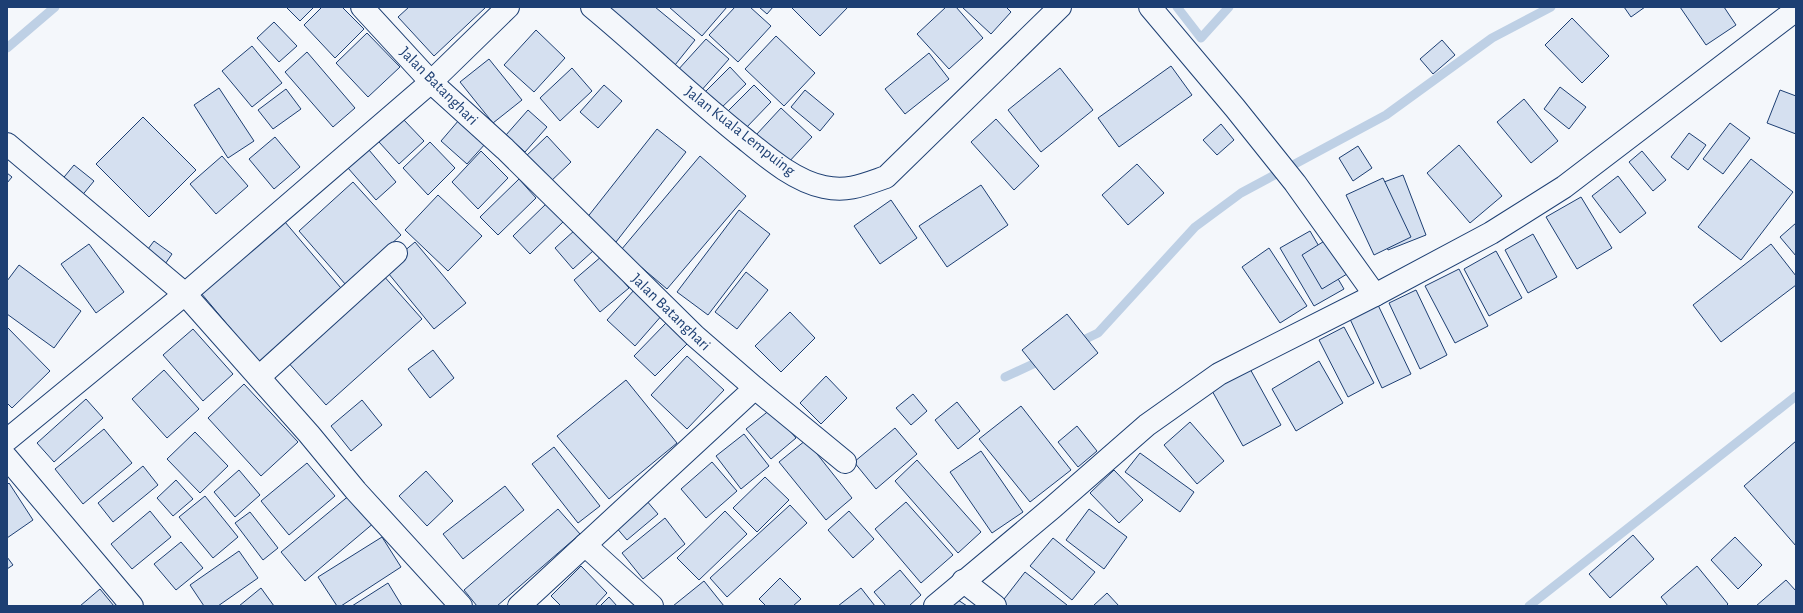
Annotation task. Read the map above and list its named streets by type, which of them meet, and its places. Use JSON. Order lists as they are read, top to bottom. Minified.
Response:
{"streets":{"street":["Jalan Batanghari","Jalan Kuala Lempuing"]}}
